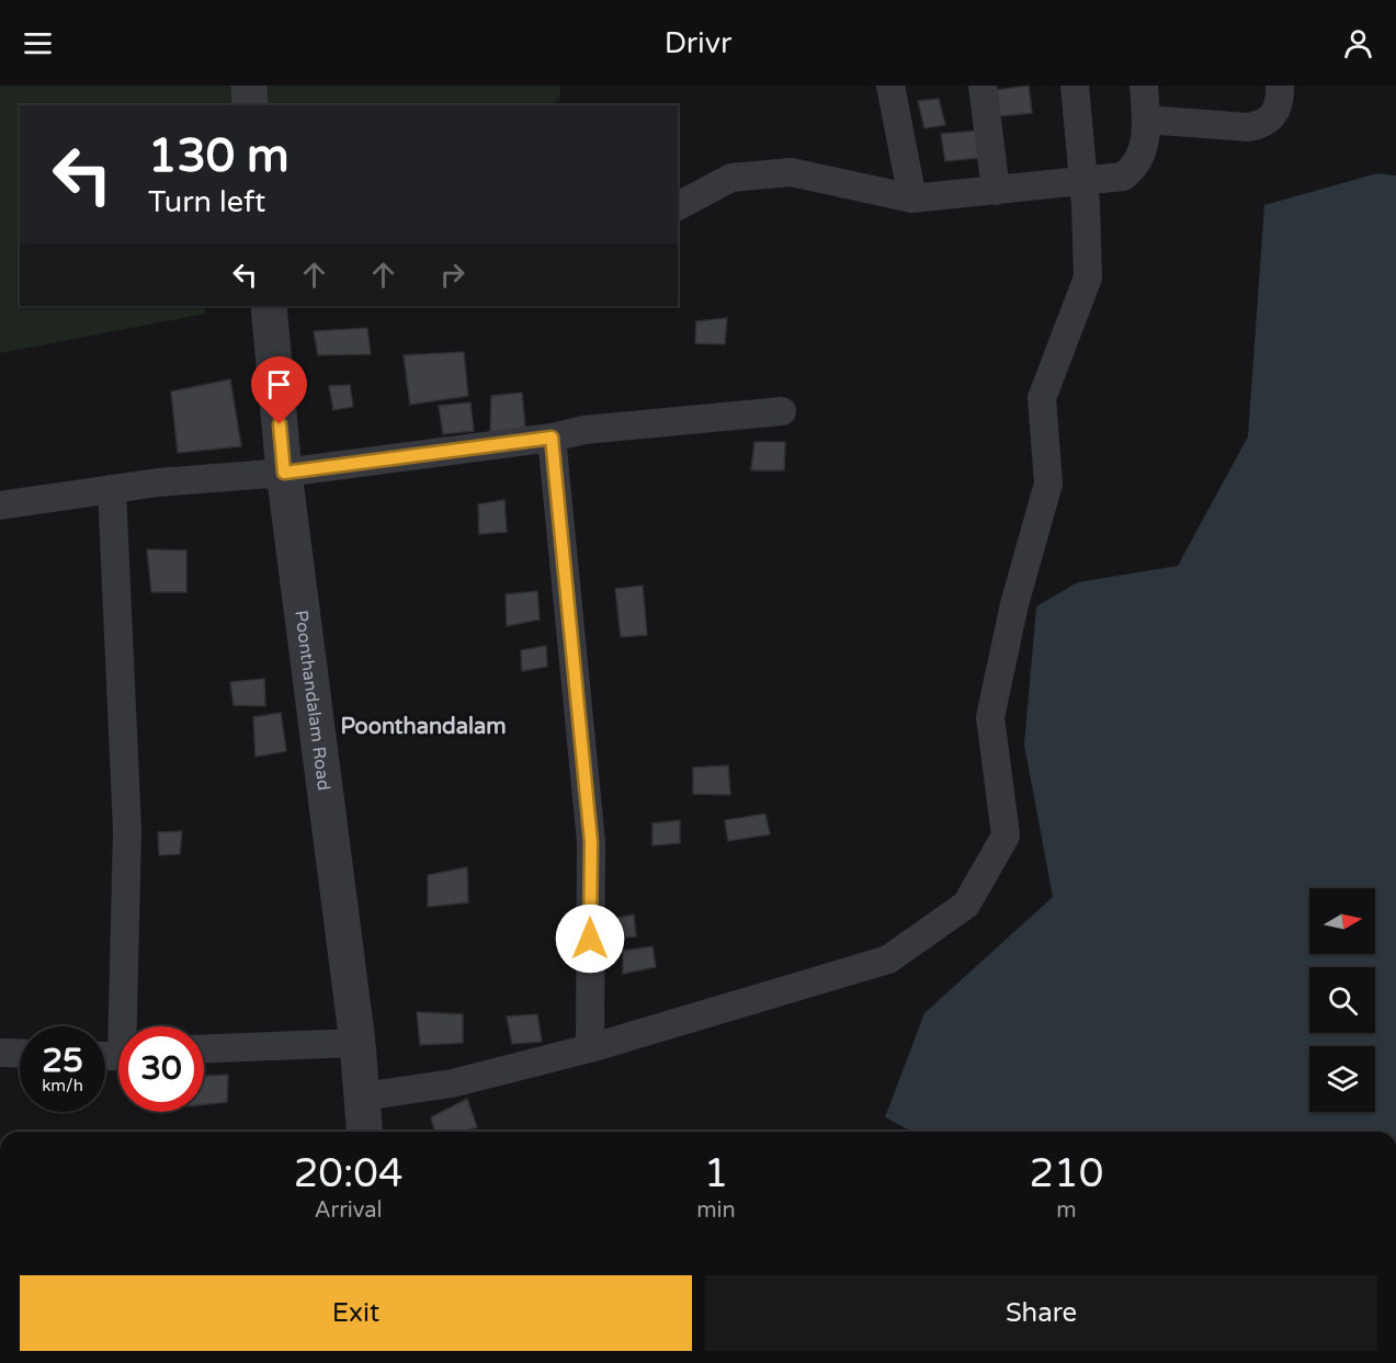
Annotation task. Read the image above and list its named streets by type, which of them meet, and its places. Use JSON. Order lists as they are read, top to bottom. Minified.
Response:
{"streets":{"street":["Poonthandalam Road"]},"districts":["Poonthandalam"],"north":"right","page":{"header":"Drivr","turn":["130 m","Turn left"],"speed":"25 km/h","limit":"30","eta":["20:04","Arrival","1","min","210","m"],"buttons":["Exit","Share"]}}
